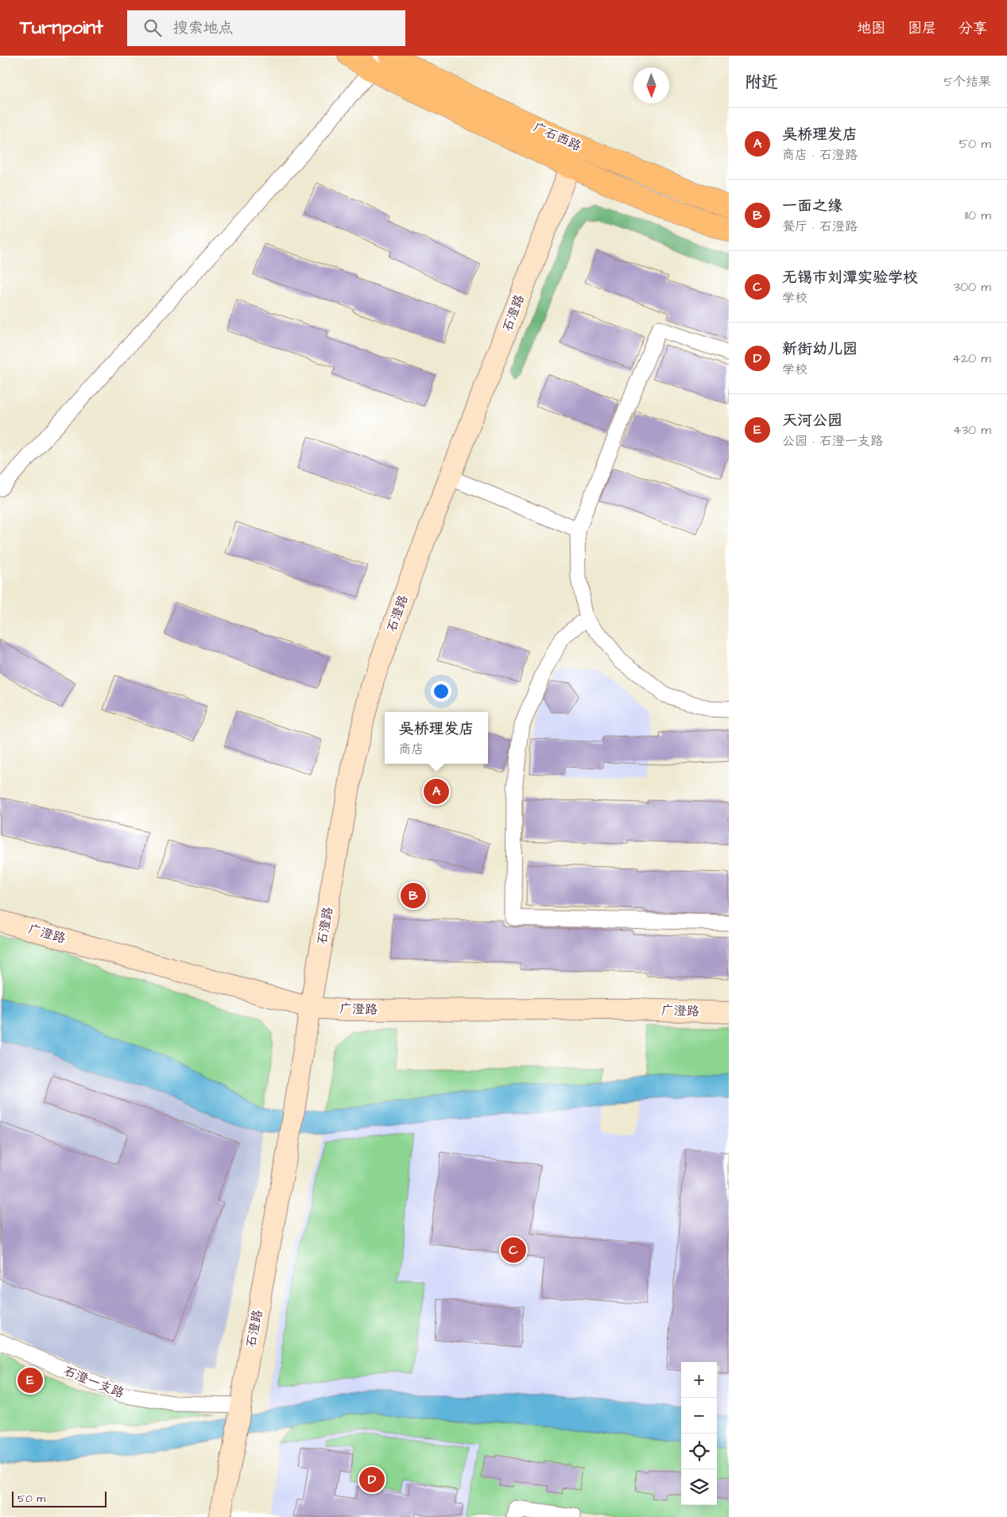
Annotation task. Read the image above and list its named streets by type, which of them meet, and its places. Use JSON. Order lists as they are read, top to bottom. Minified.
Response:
{"streets":{"main road":["广石西路"],"street":["石澄路","广澄路","石澄一支路"]},"crossings":[["广石西路","石澄路"],["石澄路","广澄路"],["石澄路","石澄一支路"]],"scale_bar":"50 m","north":"bottom","page":{"header":"Turnpoint","search":"搜索地点","nav":["地图","图层","分享"],"heading":["附近","5个结果"],"list":[{"mark":"A","name":"吴桥理发店","note":"商店 · 石澄路","value":"50 m"},{"mark":"B","name":"一面之缘","note":"餐厅 · 石澄路","value":"110 m"},{"mark":"C","name":"无锡市刘潭实验学校","note":"学校","value":"300 m"},{"mark":"D","name":"新街幼儿园","note":"学校","value":"420 m"},{"mark":"E","name":"天河公园","note":"公园 · 石澄一支路","value":"430 m"}],"popup":["吴桥理发店","商店"],"pins":["A","B","C","E","D"],"map_buttons":["+","−"],"scale":"50 m"}}
